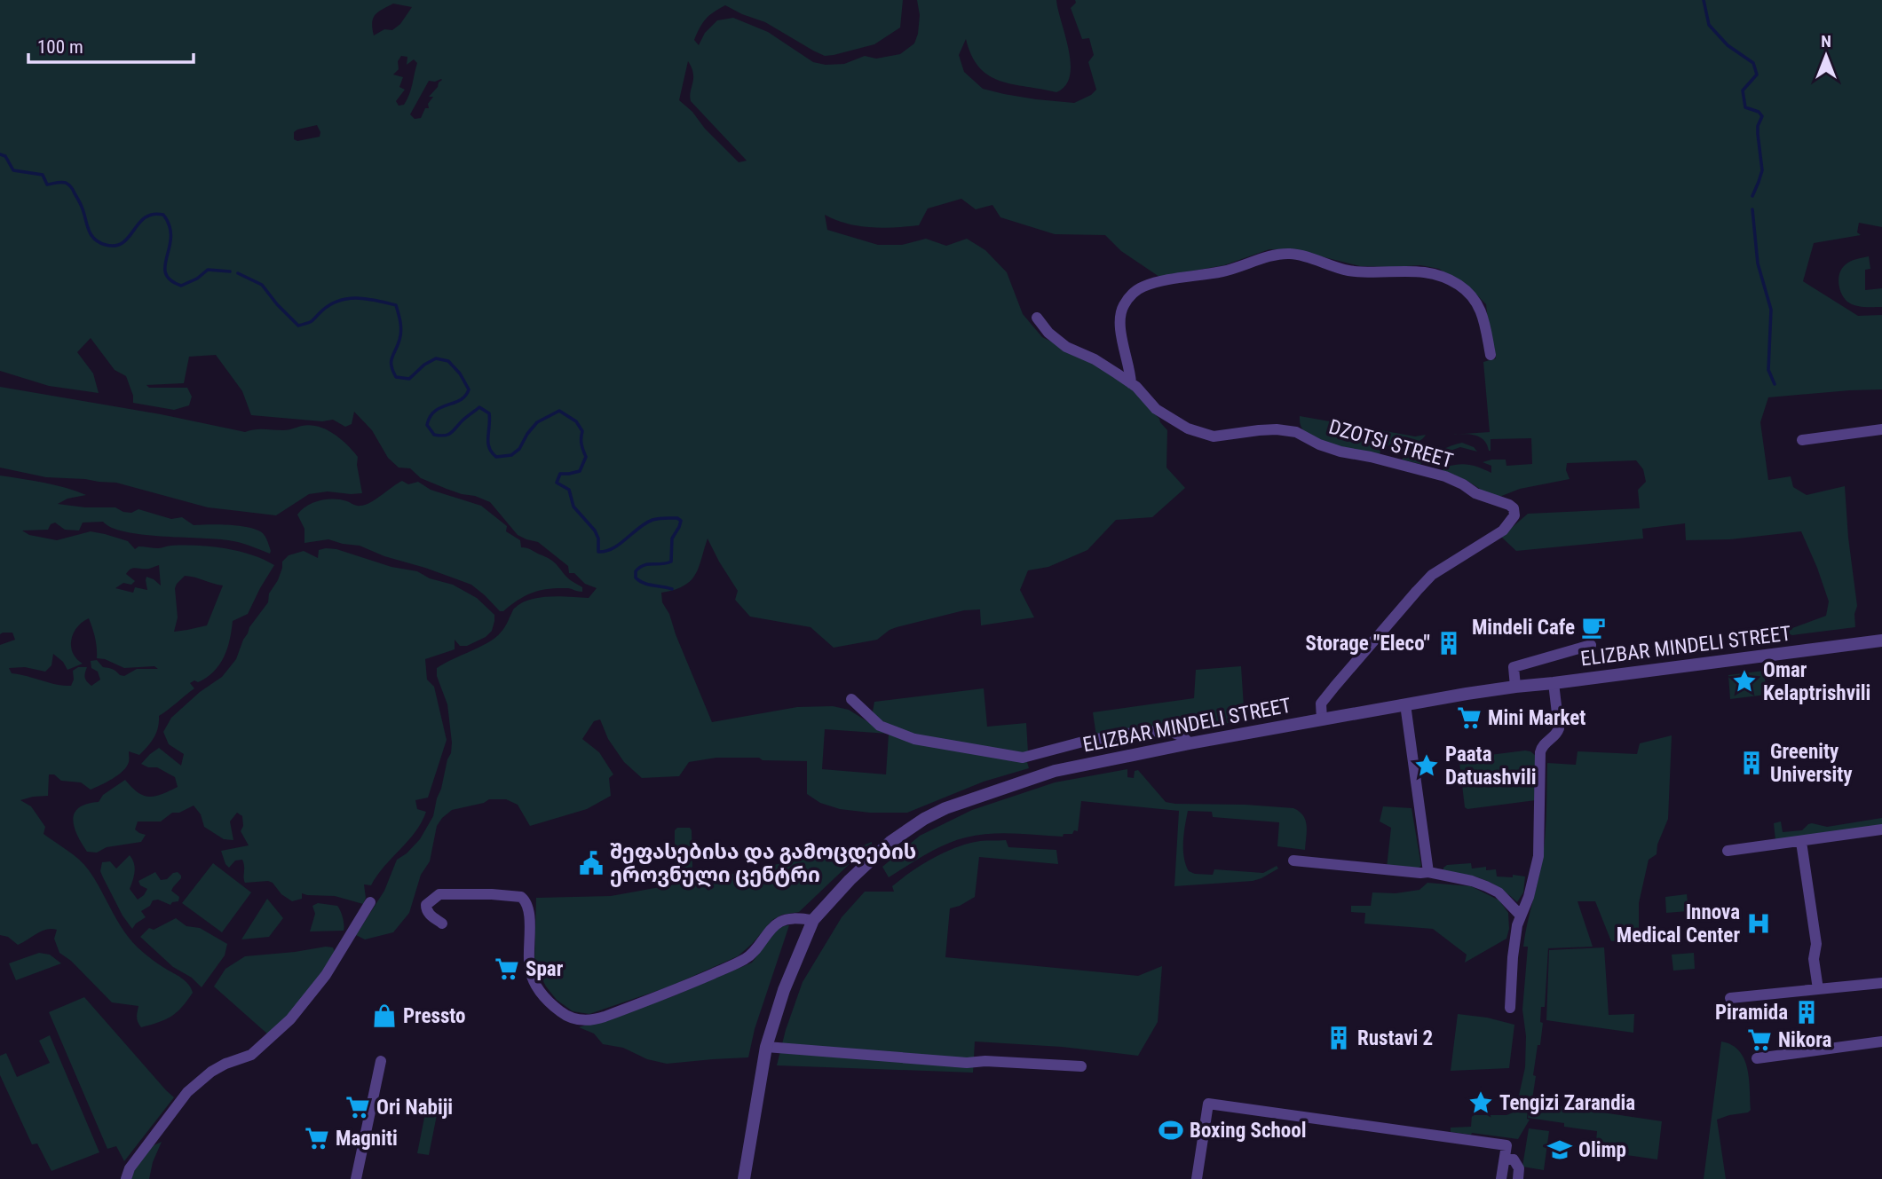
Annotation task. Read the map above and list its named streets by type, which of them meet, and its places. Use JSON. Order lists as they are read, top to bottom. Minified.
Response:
{"streets":{"street":["DZOTSI STREET","ELIZBAR MINDELI STREET"]},"crossings":[["DZOTSI STREET","ELIZBAR MINDELI STREET"]],"places":{"cafe":["Mindeli Cafe"],"building":["Storage \"Eleco\"","Greenity University","Piramida","Rustavi 2"],"place":["Omar Kelaptrishvili","Paata Datuashvili","Tengizi Zarandia"],"supermarket":["Mini Market","Spar","Nikora","Ori Nabiji","Magniti"],"public building":["შეფასებისა და გამოცდების ეროვნული ცენტრი"],"hospital":["Innova Medical Center"],"shop":["Pressto"],"sports":["Boxing School"],"school or university":["Olimp"]},"scale_bar":"100 m","north":"top"}
